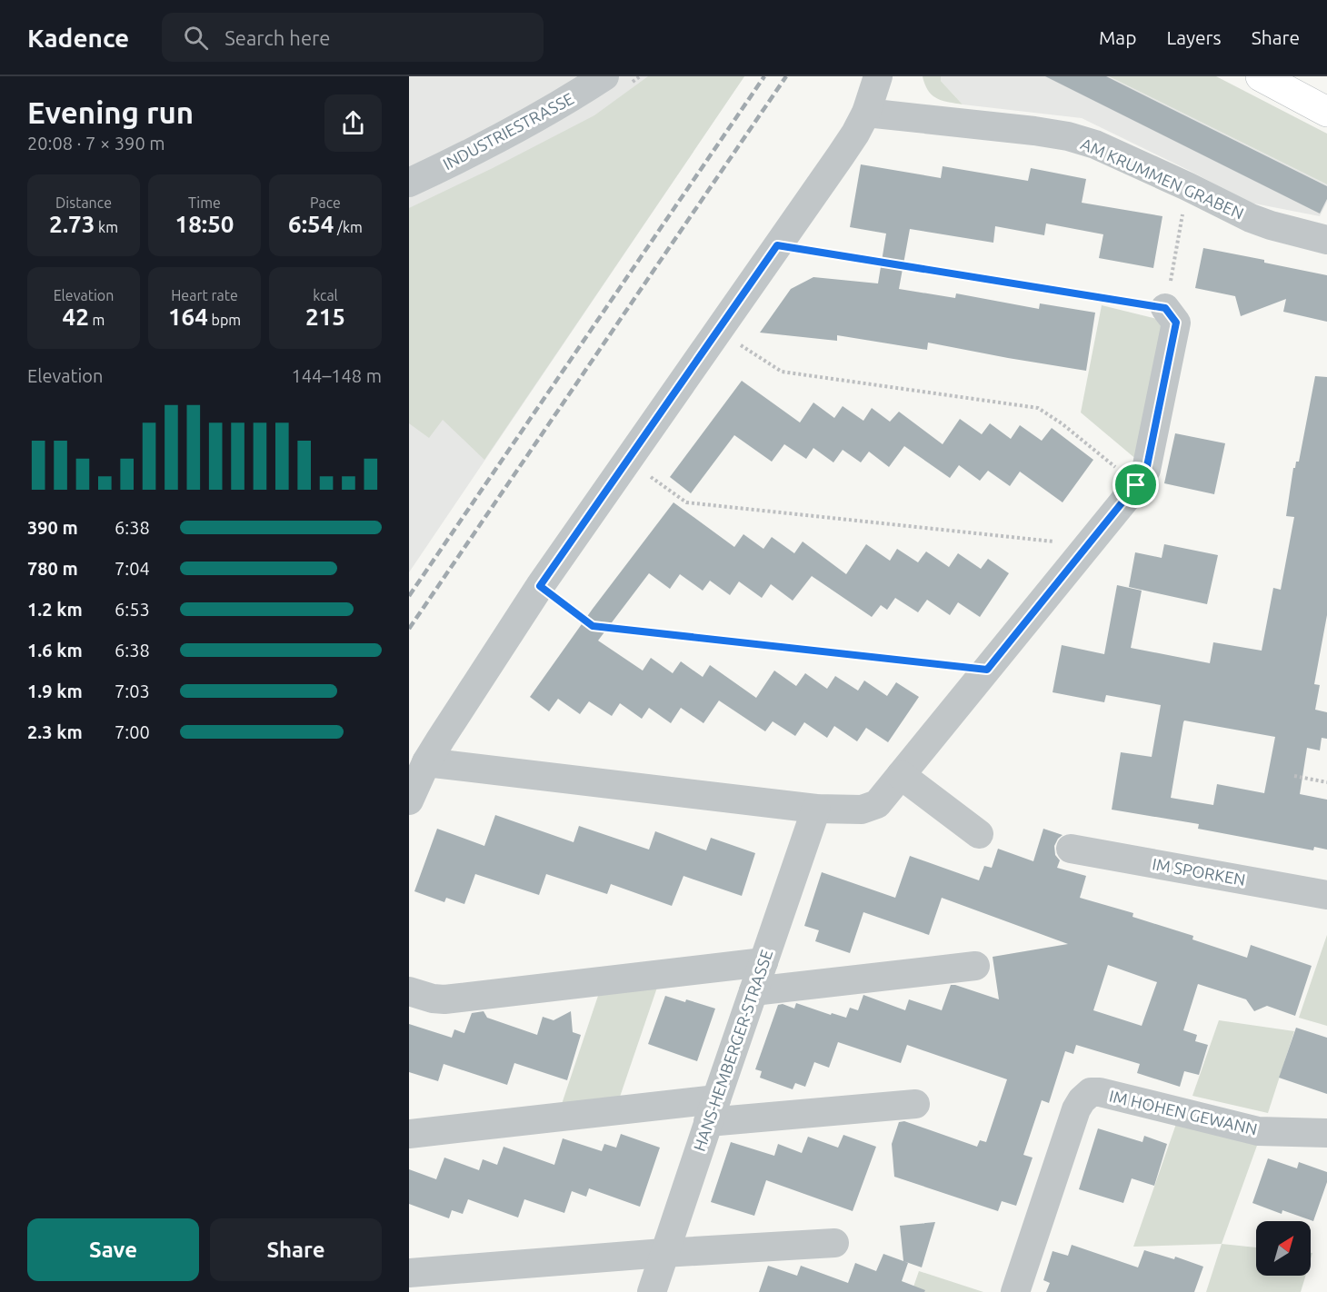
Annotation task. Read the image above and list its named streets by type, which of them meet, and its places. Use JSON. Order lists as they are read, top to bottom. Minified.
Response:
{"streets":{"street":["INDUSTRIESTRASSE","AM KRUMMEN GRABEN","IM SPORKEN","HANS-HEMBERGER-STRASSE","IM HOHEN GEWANN"]},"north":"top right","page":{"header":"Kadence","search":"Search here","nav":["Map","Layers","Share"],"heading":["Evening run","20:08 · 7 × 390 m"],"stats":[["Distance","2.73 km"],["Time","18:50"],["Pace","6:54 /km"],["Elevation","42 m"],["Heart rate","164 bpm"],["kcal","215"]],"chart":["Elevation","144–148 m"],"list":[{"name":"390 m","note":"6:38"},{"name":"780 m","note":"7:04"},{"name":"1.2 km","note":"6:53"},{"name":"1.6 km","note":"6:38"},{"name":"1.9 km","note":"7:03"},{"name":"2.3 km","note":"7:00"}],"buttons":["Save","Share"]}}
